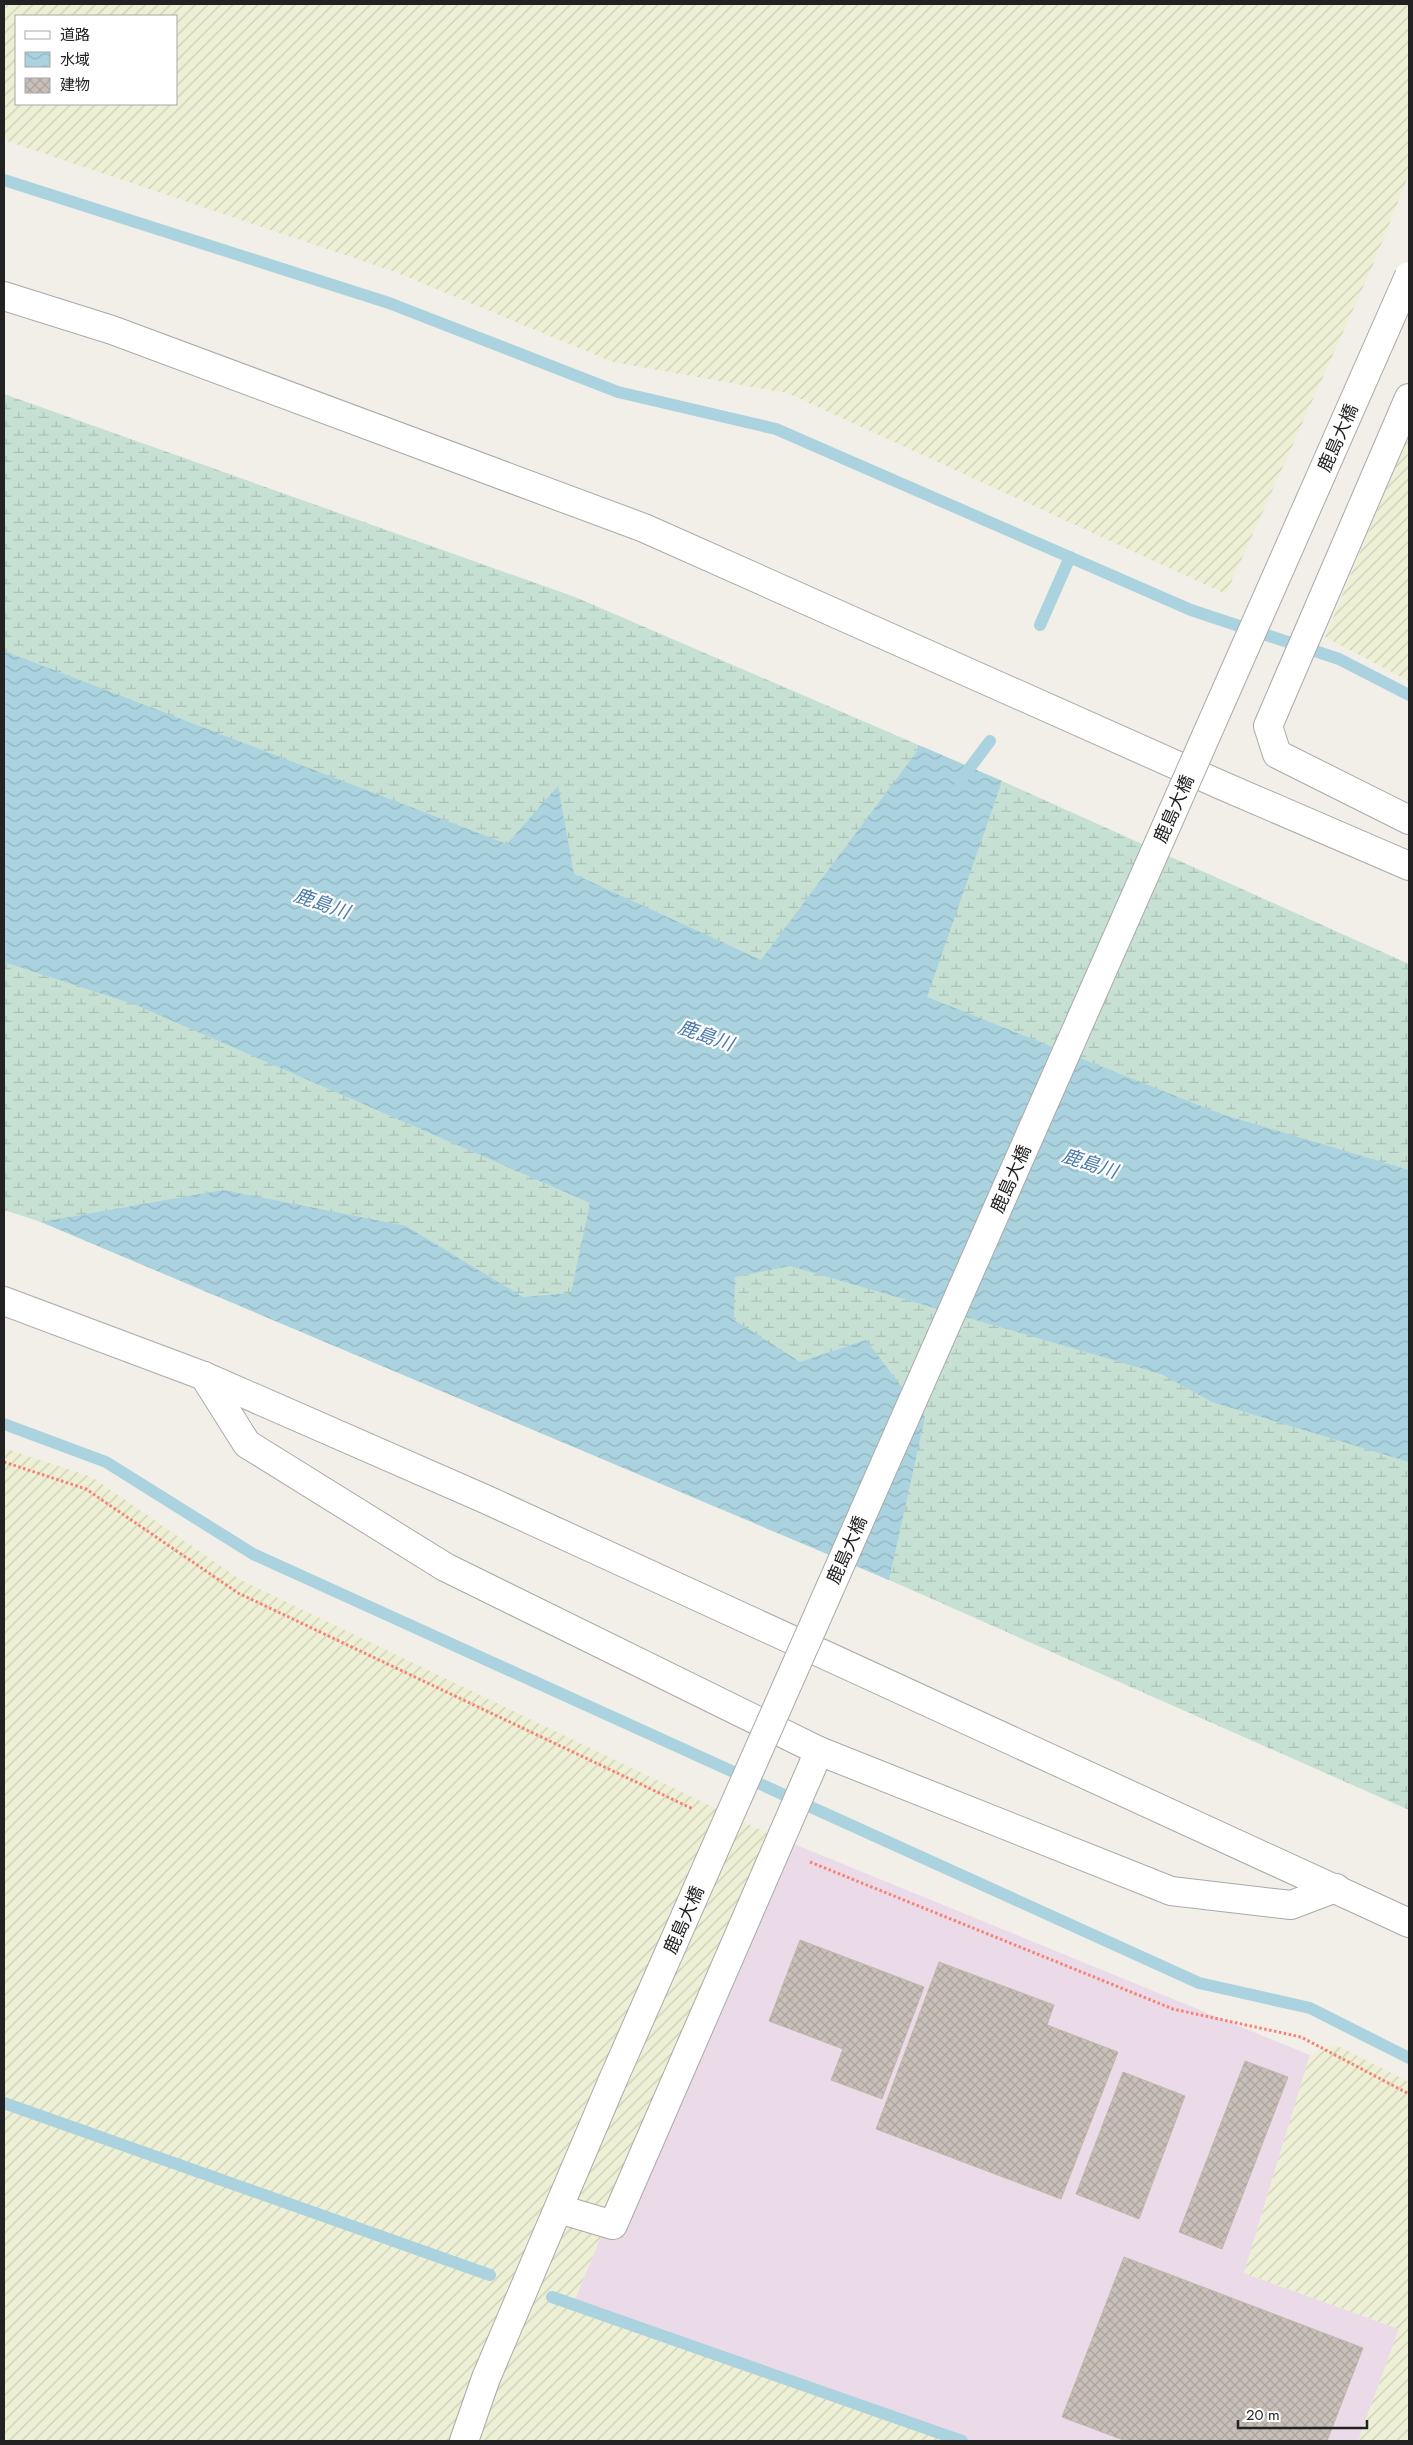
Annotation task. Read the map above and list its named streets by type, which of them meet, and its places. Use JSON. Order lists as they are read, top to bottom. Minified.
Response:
{"streets":{"street":["鹿島大橋"]},"water":["鹿島川"],"legend":["道路","水域","建物"],"scale_bar":"20 m"}
